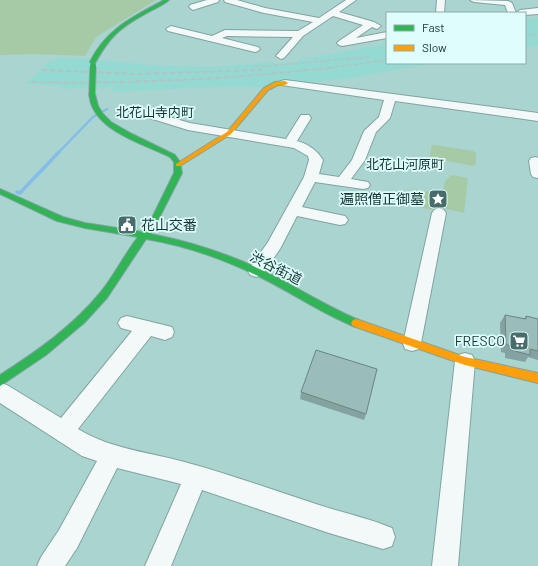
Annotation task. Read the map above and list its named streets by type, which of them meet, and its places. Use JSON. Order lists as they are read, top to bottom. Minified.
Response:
{"streets":{"main road":["渋谷街道"]},"districts":["北花山寺内町","北花山河原町"],"places":{"place":["遍照僧正御墓"],"public building":["花山交番"],"supermarket":["FRESCO"]},"legend":["Fast","Slow"]}
